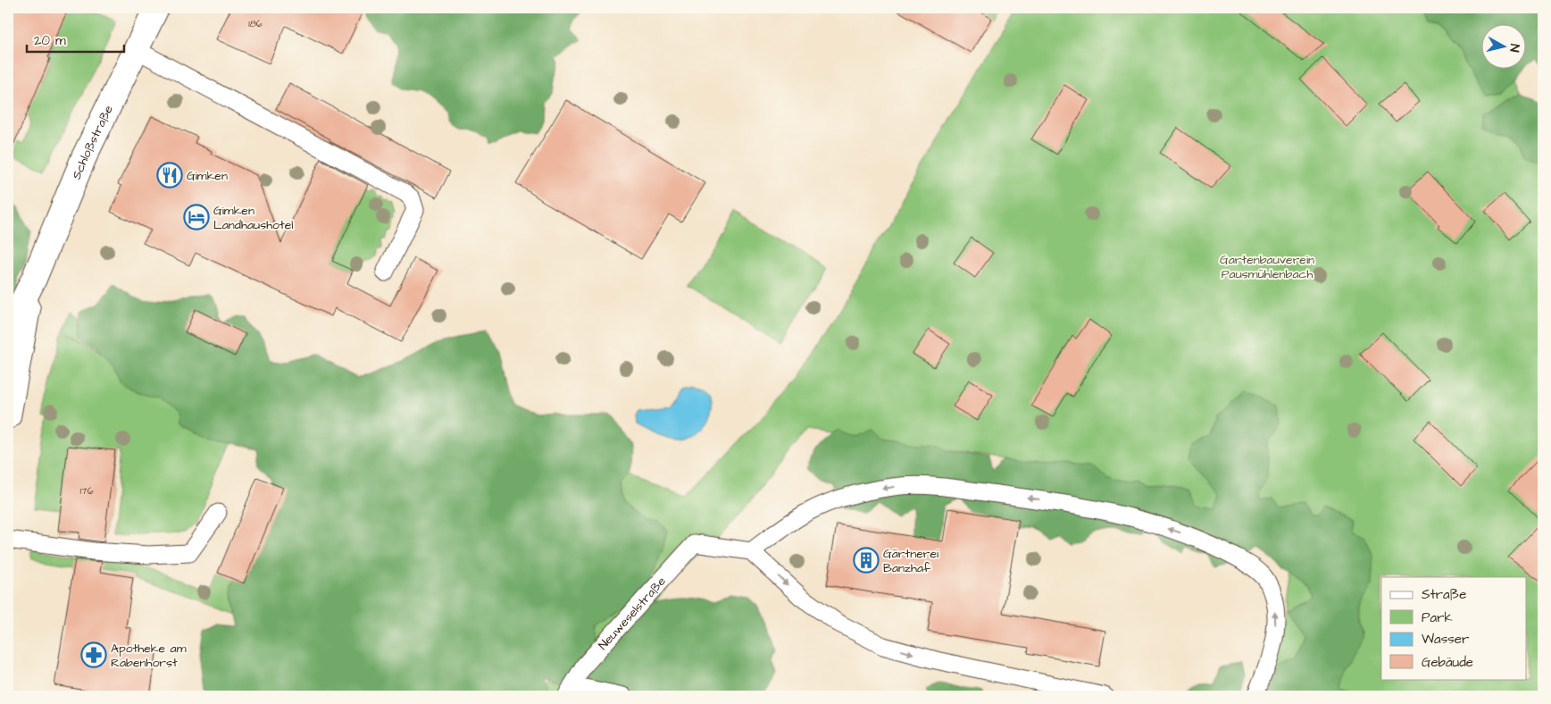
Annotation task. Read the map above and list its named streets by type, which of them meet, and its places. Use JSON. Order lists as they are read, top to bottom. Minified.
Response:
{"streets":{"street":["Schloßstraße"],"lane":["Neuweselstraße"]},"parks":["Gartenbauverein Pausmühlenbach"],"places":{"restaurant":["Gimken"],"hotel":["Gimken Landhaushotel"],"building":["Gärtnerei Banzhaf"],"pharmacy":["Apotheke am Rabenhorst"]},"house_numbers":["186","176"],"legend":["Straße","Park","Wasser","Gebäude"],"scale_bar":"20 m","north":"right"}
